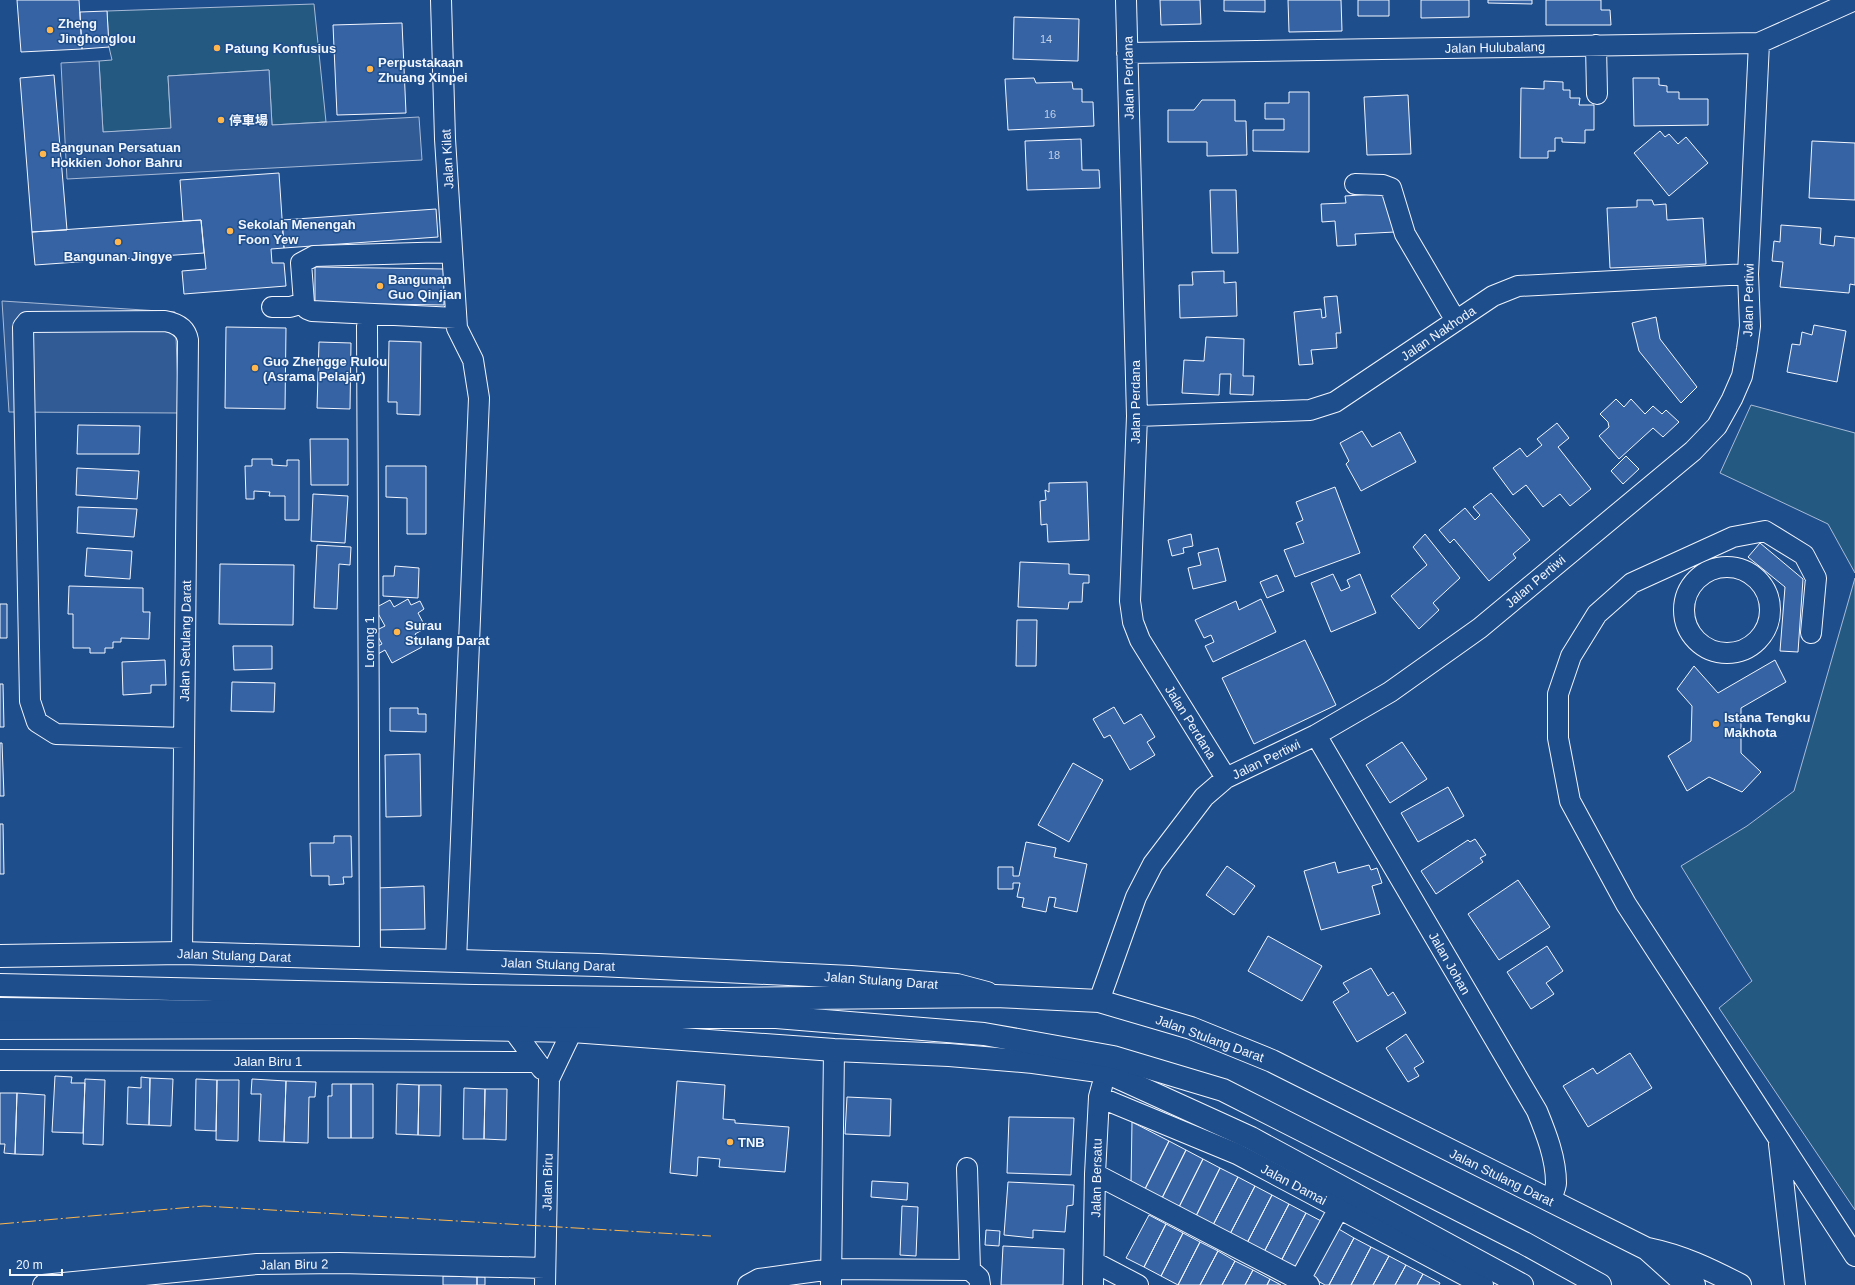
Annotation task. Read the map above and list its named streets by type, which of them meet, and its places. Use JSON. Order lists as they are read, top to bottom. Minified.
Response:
{"streets":{"main road":["Jalan Stulang Darat"],"street":["Jalan Hulubalang","Jalan Perdana","Jalan Kilat","Jalan Pertiwi","Jalan Nakhoda","Jalan Setulang Darat","Lorong 1","Jalan Johan","Jalan Biru 1","Jalan Bersatu","Jalan Biru","Jalan Damai","Jalan Biru 2"]},"crossings":[["Jalan Hulubalang","Jalan Perdana"],["Jalan Hulubalang","Jalan Pertiwi"],["Jalan Perdana","Jalan Pertiwi"],["Jalan Perdana","Jalan Nakhoda"],["Jalan Kilat","Jalan Stulang Darat"],["Jalan Pertiwi","Jalan Nakhoda"],["Jalan Pertiwi","Jalan Stulang Darat"],["Jalan Pertiwi","Jalan Johan"],["Jalan Setulang Darat","Jalan Stulang Darat"],["Lorong 1","Jalan Stulang Darat"],["Jalan Stulang Darat","Jalan Johan"],["Jalan Bersatu","Jalan Damai"],["Jalan Biru","Jalan Biru 2"]],"places":["Zheng Jinghonglou","Patung Konfusius","Perpustakaan Zhuang Xinpei","停車場","Bangunan Persatuan Hokkien Johor Bahru","Sekolah Menengah Foon Yew","Bangunan Jingye","Bangunan Guo Qinjian","Guo Zhengge Rulou (Asrama Pelajar)","Surau Stulang Darat","Istana Tengku Makhota","TNB"],"house_numbers":["14","16","18"],"scale_bar":"20 m"}
